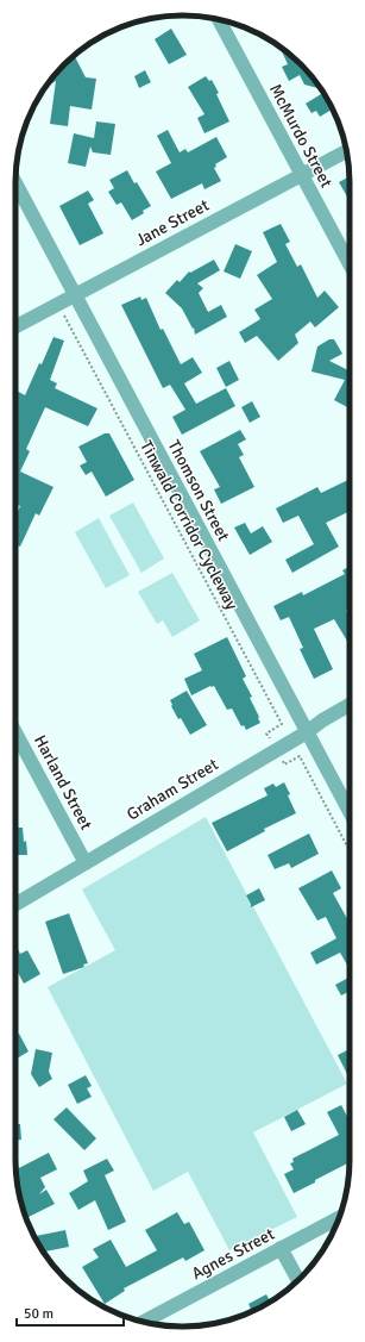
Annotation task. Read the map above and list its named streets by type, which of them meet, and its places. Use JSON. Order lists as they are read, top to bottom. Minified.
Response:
{"streets":{"street":["McMurdo Street","Jane Street","Thomson Street","Harland Street","Graham Street","Agnes Street"],"path":["Tinwald Corridor Cycleway"]},"crossings":[["McMurdo Street","Jane Street"],["Jane Street","Thomson Street"],["Thomson Street","Graham Street"],["Harland Street","Graham Street"]],"scale_bar":"50 m"}
